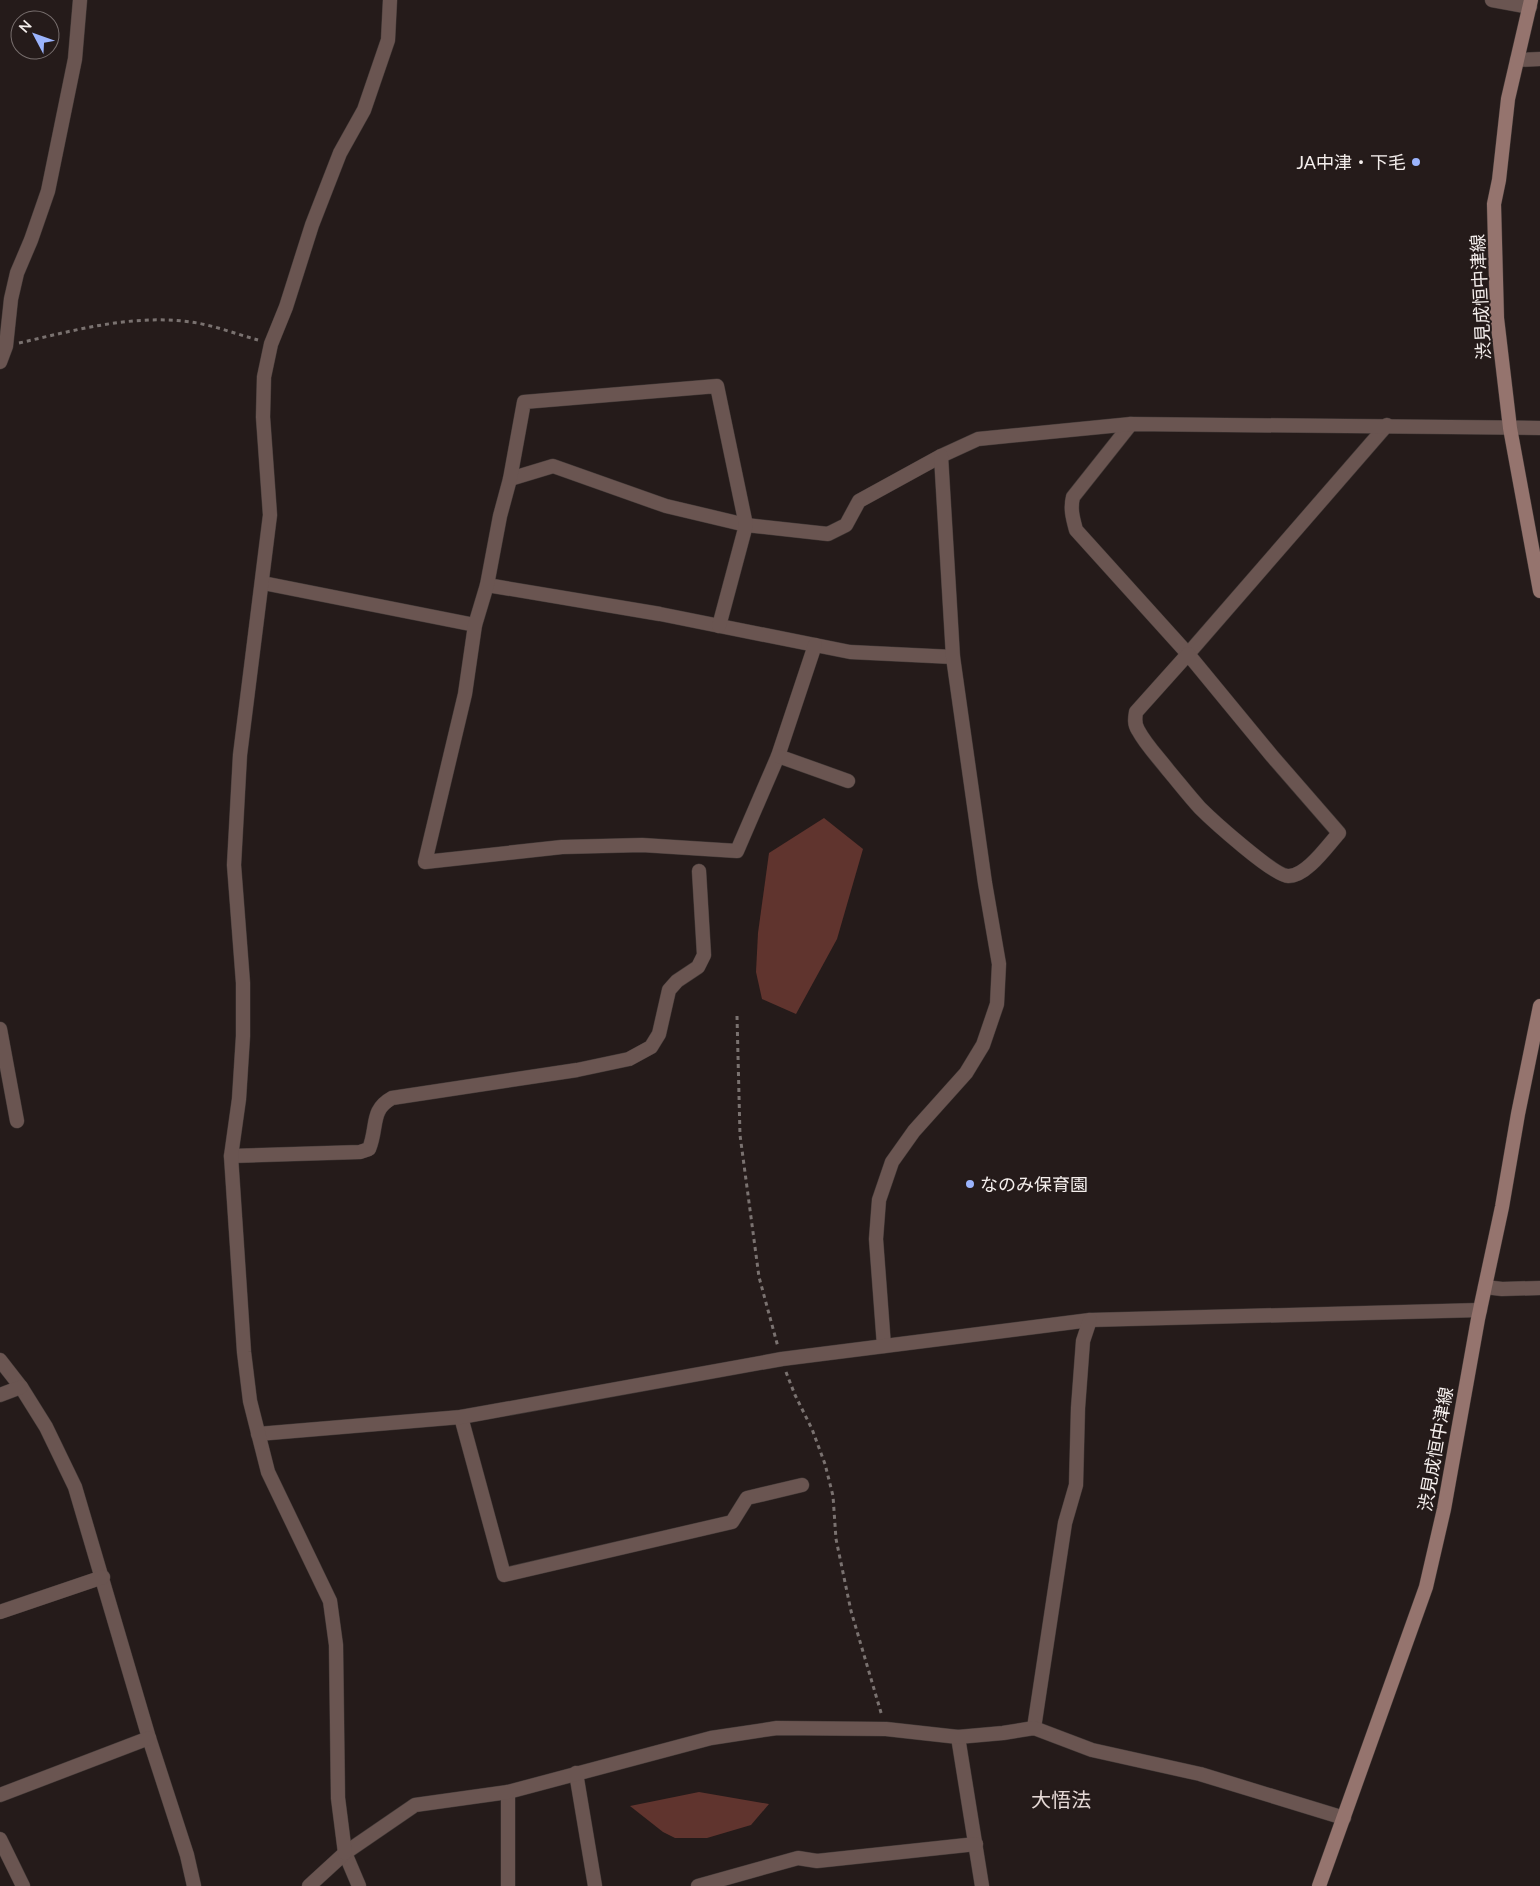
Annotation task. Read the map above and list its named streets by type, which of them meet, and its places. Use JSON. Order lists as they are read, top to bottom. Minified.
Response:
{"streets":{"main road":["渋見成恒中津線"]},"districts":["大悟法"],"places":["JA中津・下毛","なのみ保育園"],"north":"top left"}
